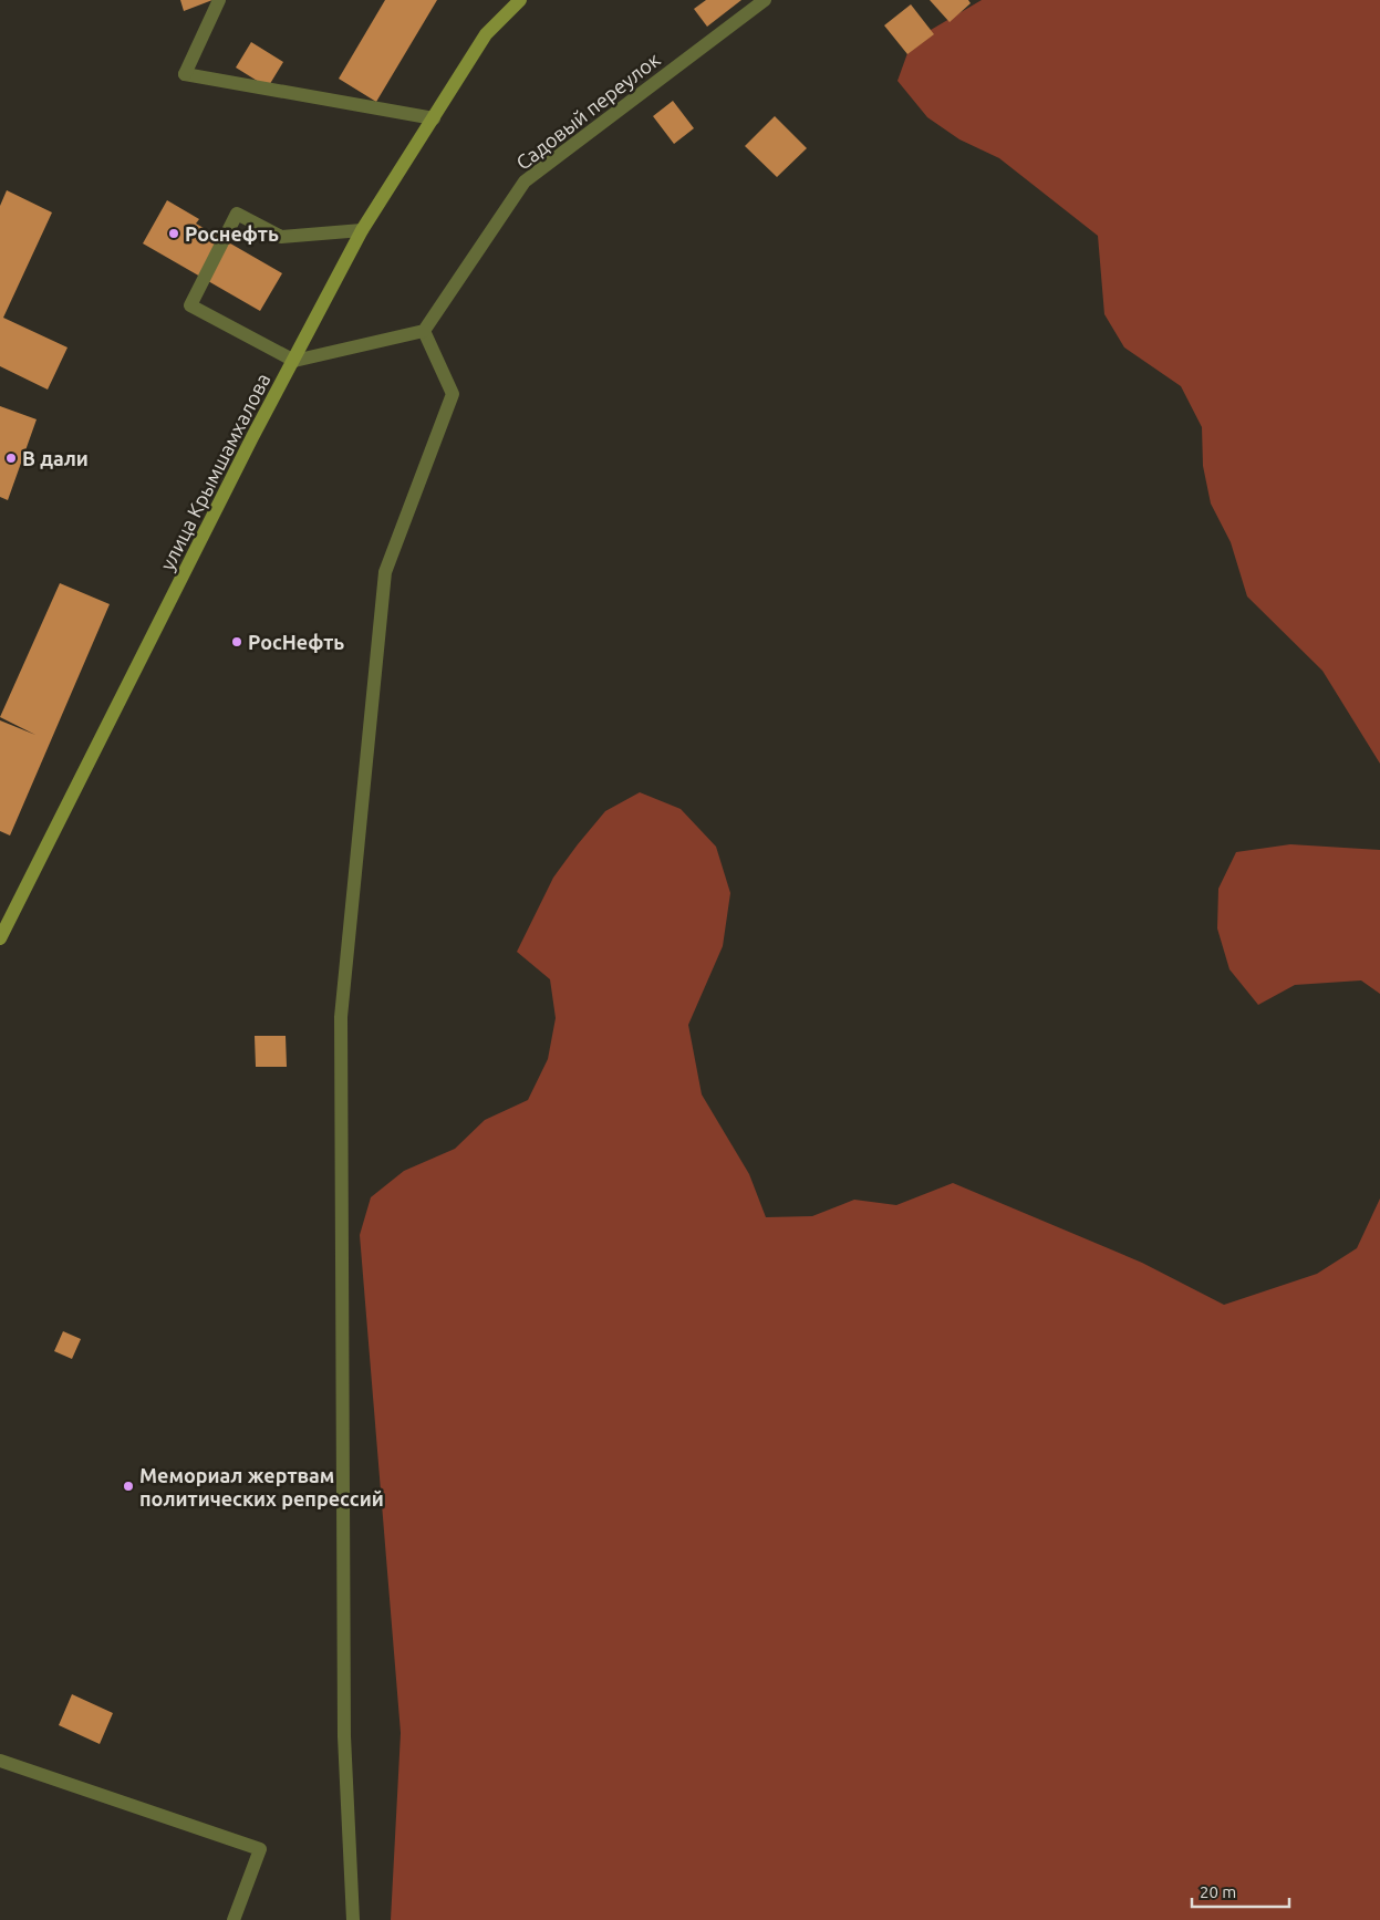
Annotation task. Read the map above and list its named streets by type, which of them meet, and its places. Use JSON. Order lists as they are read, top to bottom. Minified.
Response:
{"streets":{"main road":["улица Крымшамхалова"],"street":["Садовый переулок"]},"places":["Роснефть","В дали","РосНефть","Мемориал жертвам политических репрессий"],"scale_bar":"20 m"}
